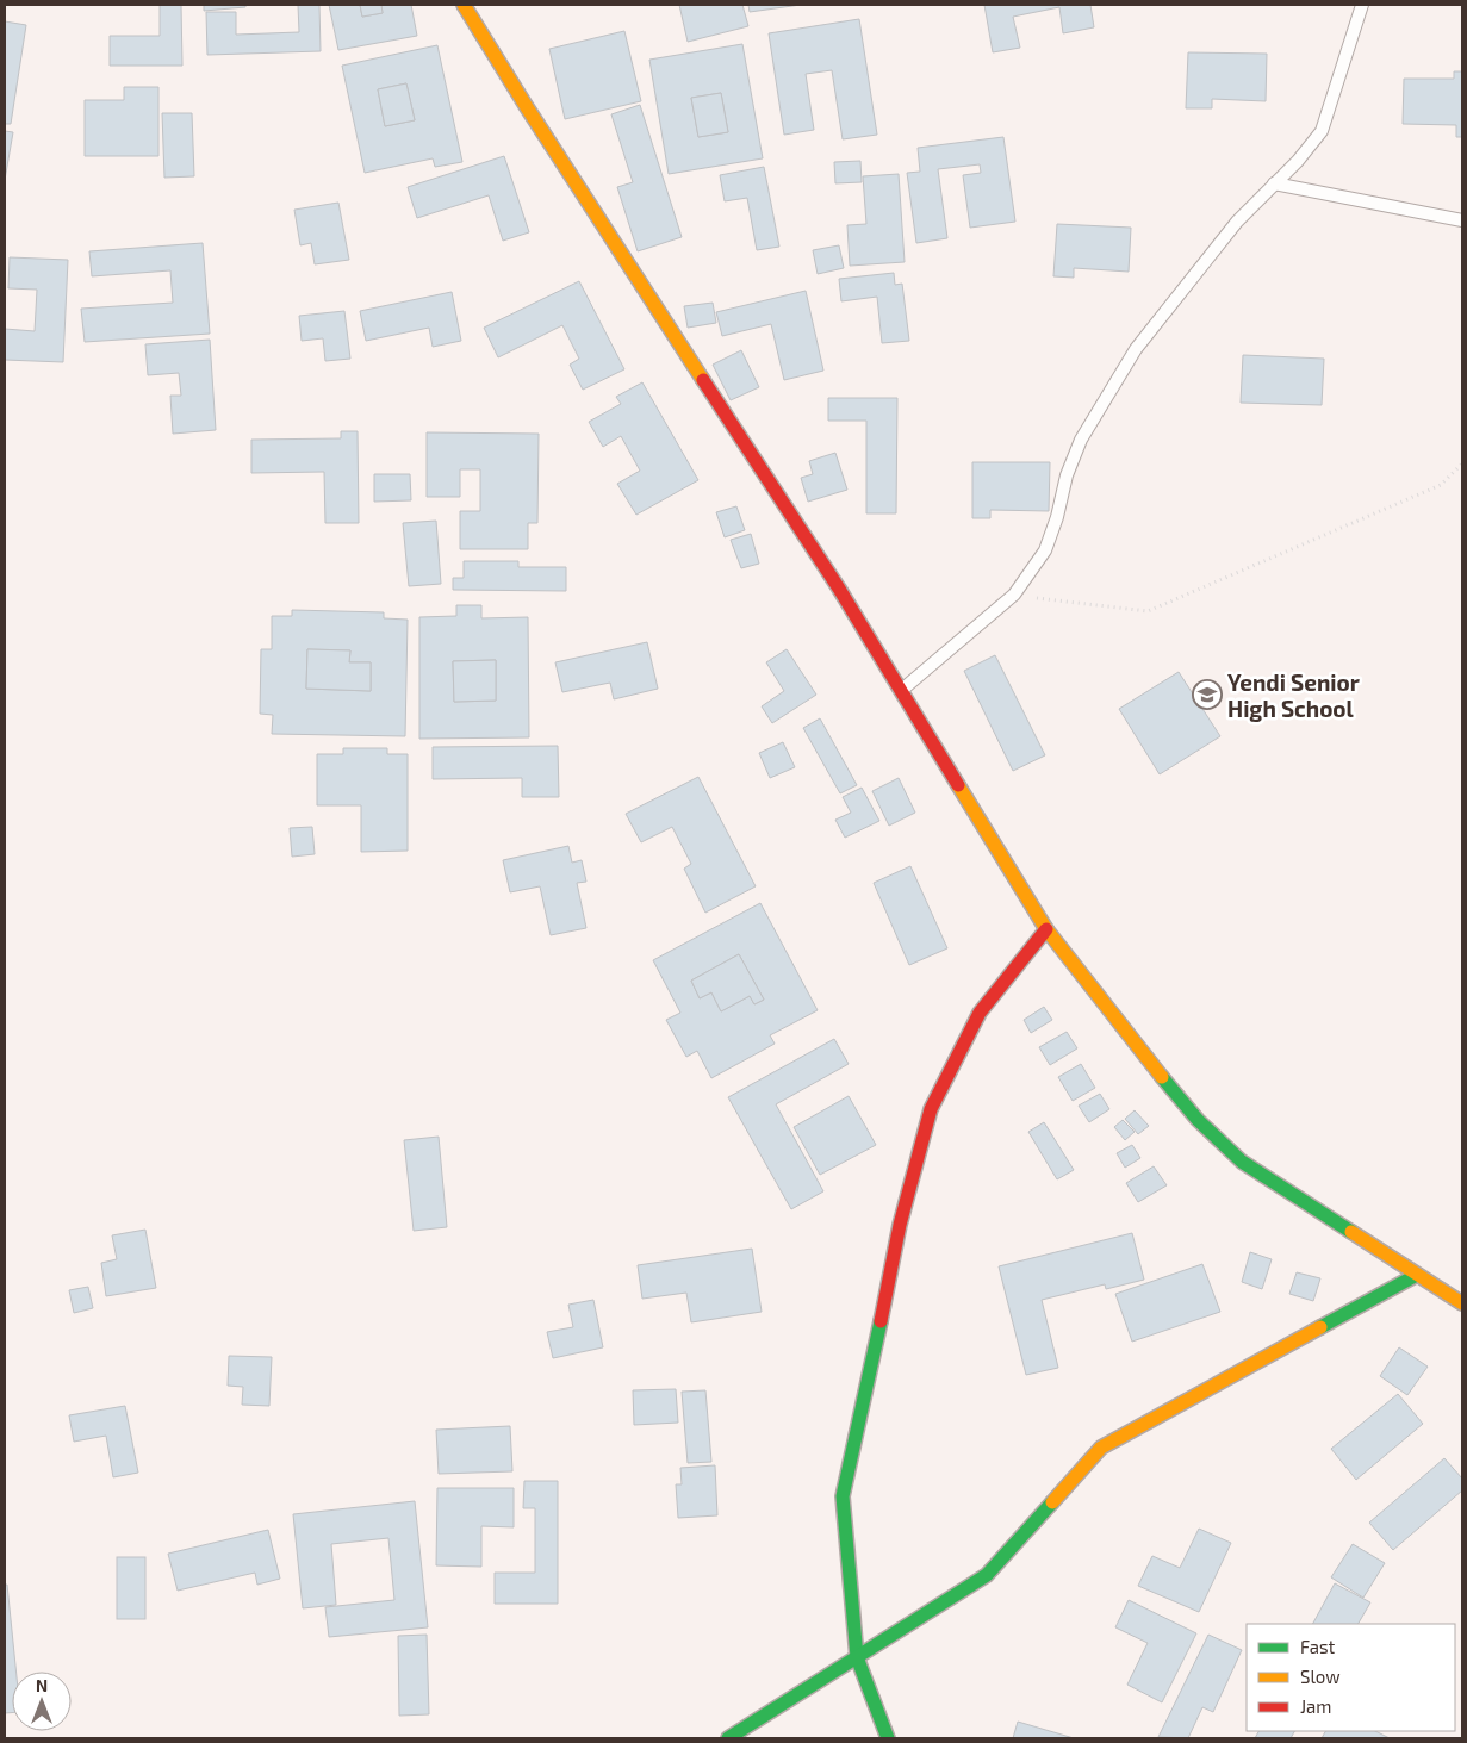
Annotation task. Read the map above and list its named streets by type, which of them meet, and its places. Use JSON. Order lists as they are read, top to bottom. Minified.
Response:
{"places":{"school or university":["Yendi Senior High School"]},"legend":["Fast","Slow","Jam"],"north":"top"}
